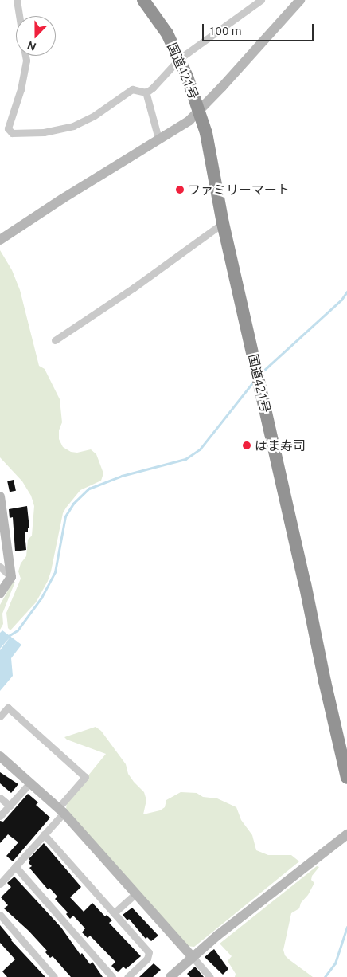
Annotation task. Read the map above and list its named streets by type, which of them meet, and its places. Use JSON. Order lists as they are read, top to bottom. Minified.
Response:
{"streets":{"highway":["国道421号"]},"places":["ファミリーマート","はま寿司"],"scale_bar":"100 m","north":"bottom"}
